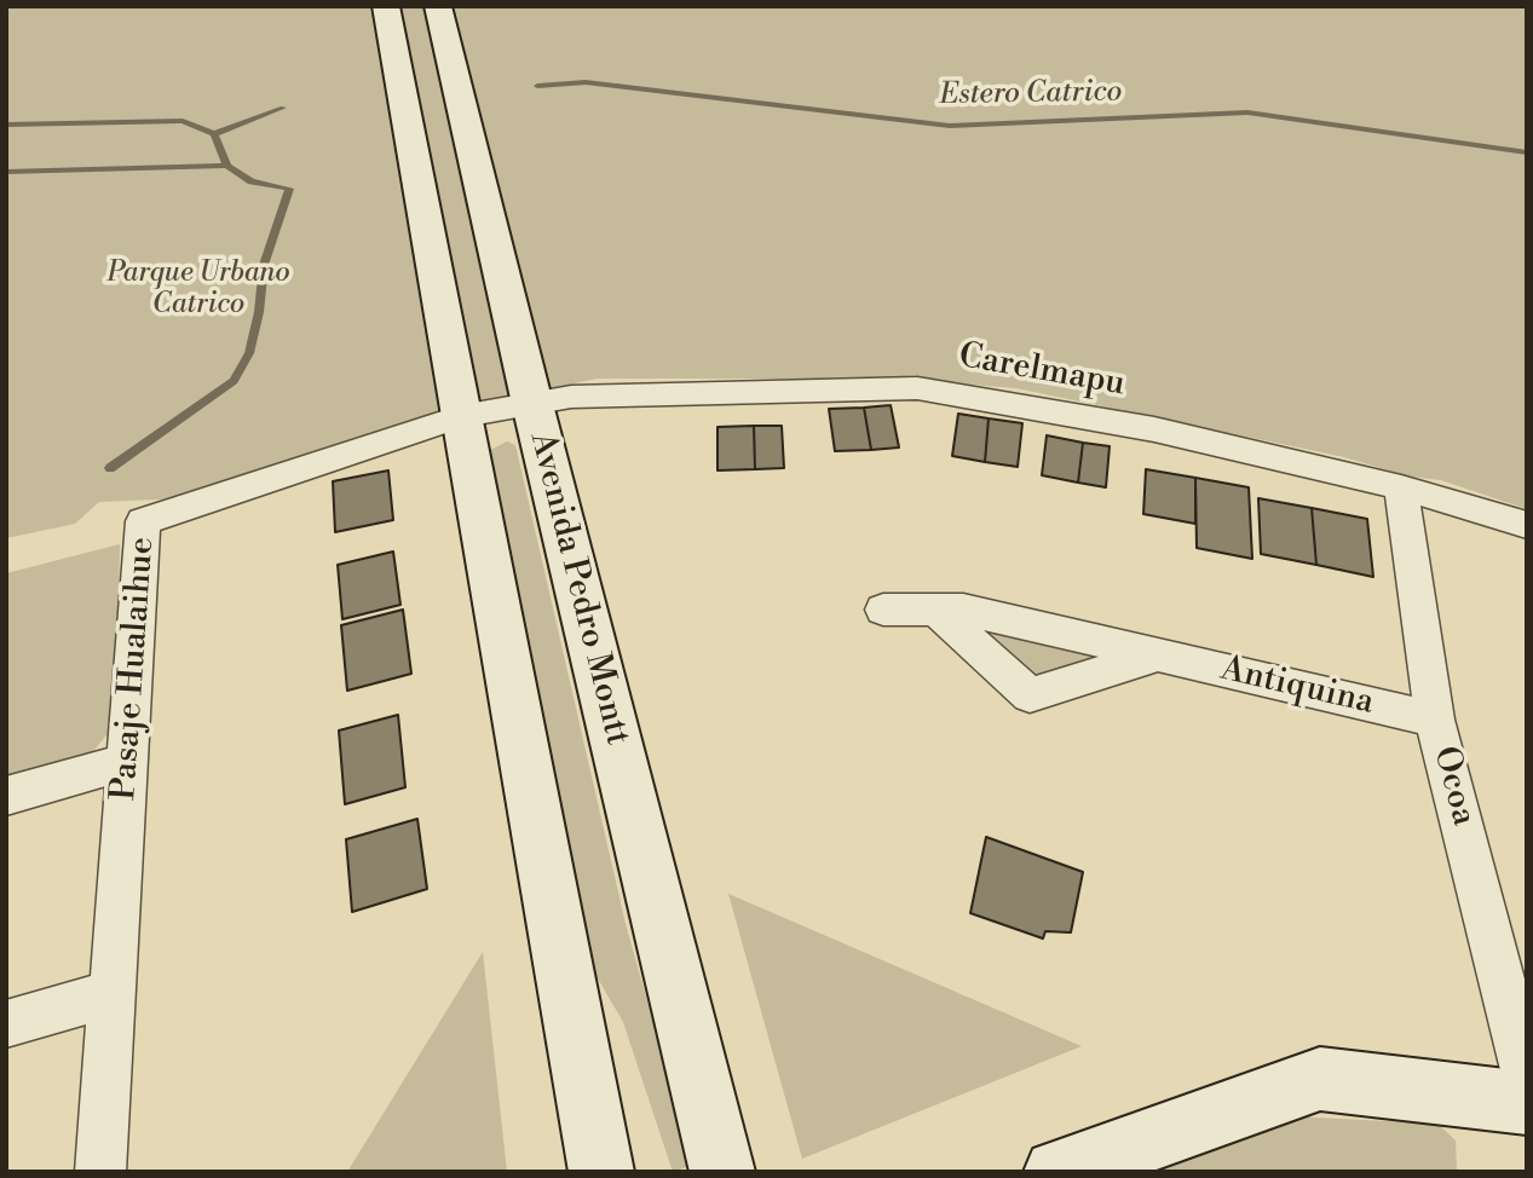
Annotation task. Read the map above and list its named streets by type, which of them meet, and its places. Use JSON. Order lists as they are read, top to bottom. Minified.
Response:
{"streets":{"main road":["Avenida Pedro Montt"],"street":["Carelmapu","Pasaje Hualaihue","Antiquina","Ocoa"]},"crossings":[["Carelmapu","Avenida Pedro Montt"],["Carelmapu","Pasaje Hualaihue"],["Carelmapu","Ocoa"],["Avenida Pedro Montt","Pasaje Hualaihue"],["Antiquina","Ocoa"]],"water":["Estero Catrico"],"parks":["Parque Urbano Catrico"]}
